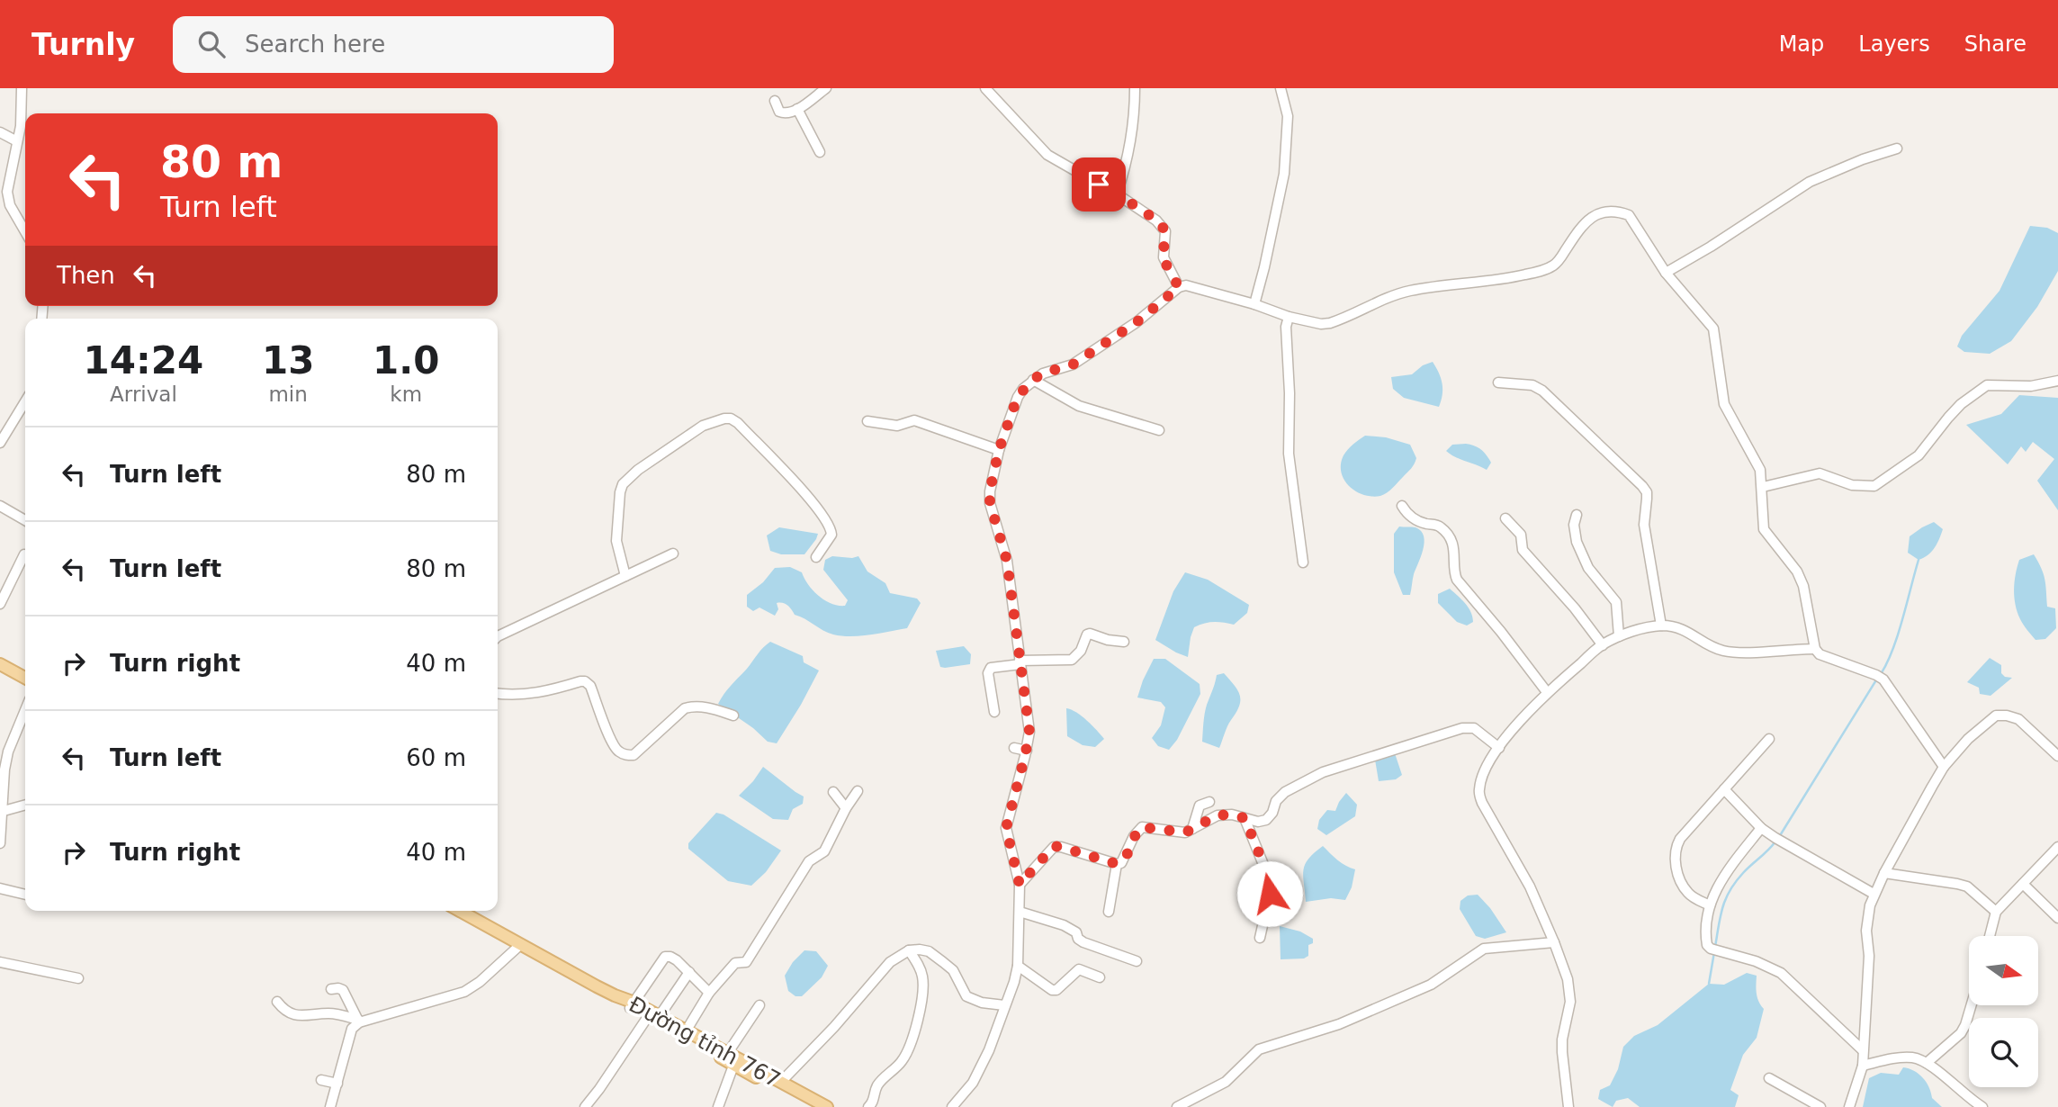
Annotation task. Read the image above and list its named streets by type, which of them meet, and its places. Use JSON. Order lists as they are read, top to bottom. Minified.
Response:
{"streets":{"main road":["Đường tỉnh 767"]},"north":"right","page":{"header":"Turnly","search":"Search here","nav":["Map","Layers","Share"],"turn":["80 m","Turn left"],"then":"Then","eta":["14:24","Arrival","13","min","1.0","km"],"list":[{"name":"Turn left","value":"80 m"},{"name":"Turn left","value":"80 m"},{"name":"Turn right","value":"40 m"},{"name":"Turn left","value":"60 m"},{"name":"Turn right","value":"40 m"}]}}
